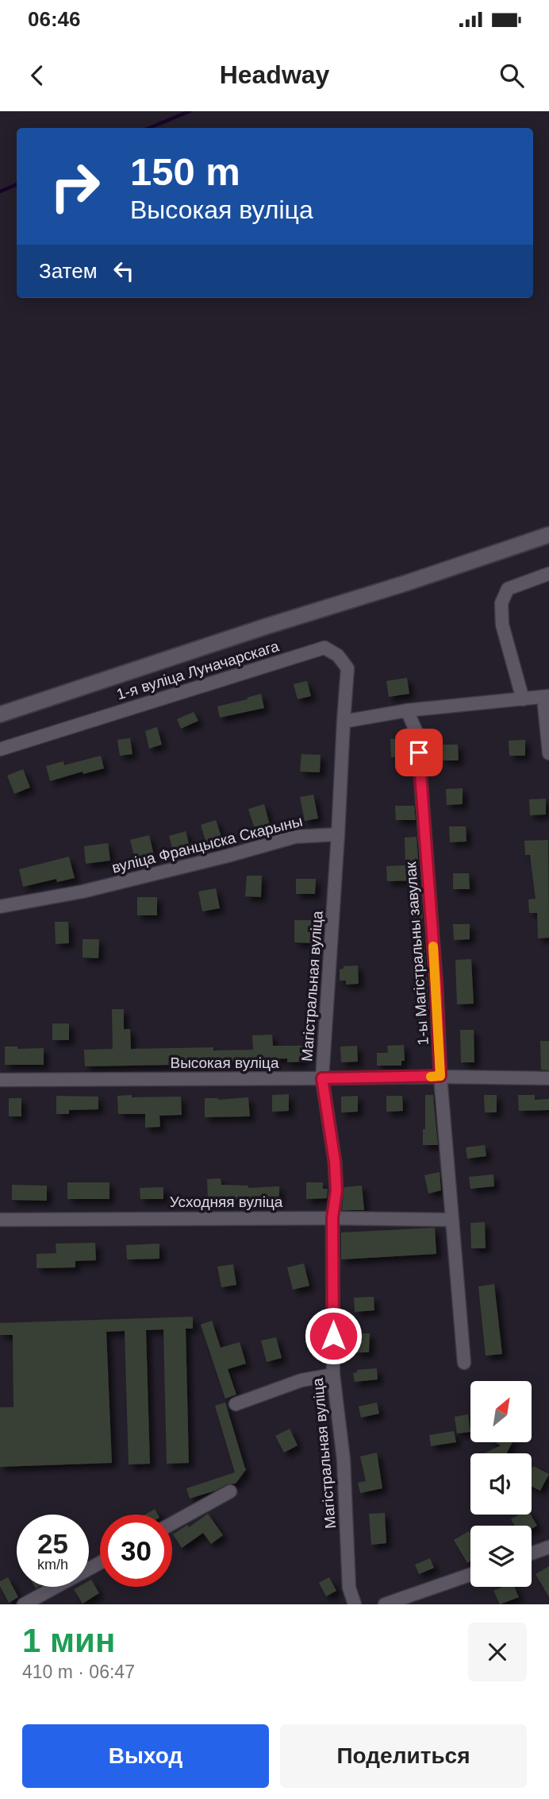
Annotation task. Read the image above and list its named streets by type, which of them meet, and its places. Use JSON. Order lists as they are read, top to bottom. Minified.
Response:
{"streets":{"street":["1-я вуліца Луначарскага","вуліца Францыска Скарыны","1-ы Магістральны завулак","Магістральная вуліца","Высокая вуліца","Усходняя вуліца"]},"crossings":[["вуліца Францыска Скарыны","Магістральная вуліца"],["1-ы Магістральны завулак","Высокая вуліца"],["1-ы Магістральны завулак","Усходняя вуліца"],["Магістральная вуліца","Высокая вуліца"],["Магістральная вуліца","Усходняя вуліца"]],"north":"top right","page":{"status":"06:46","header":"Headway","turn":["150 m","Высокая вуліца"],"then":"Затем","speed":"25 km/h","limit":"30","heading":["1 мин","410 m · 06:47"],"buttons":["Выход","Поделиться"]}}
